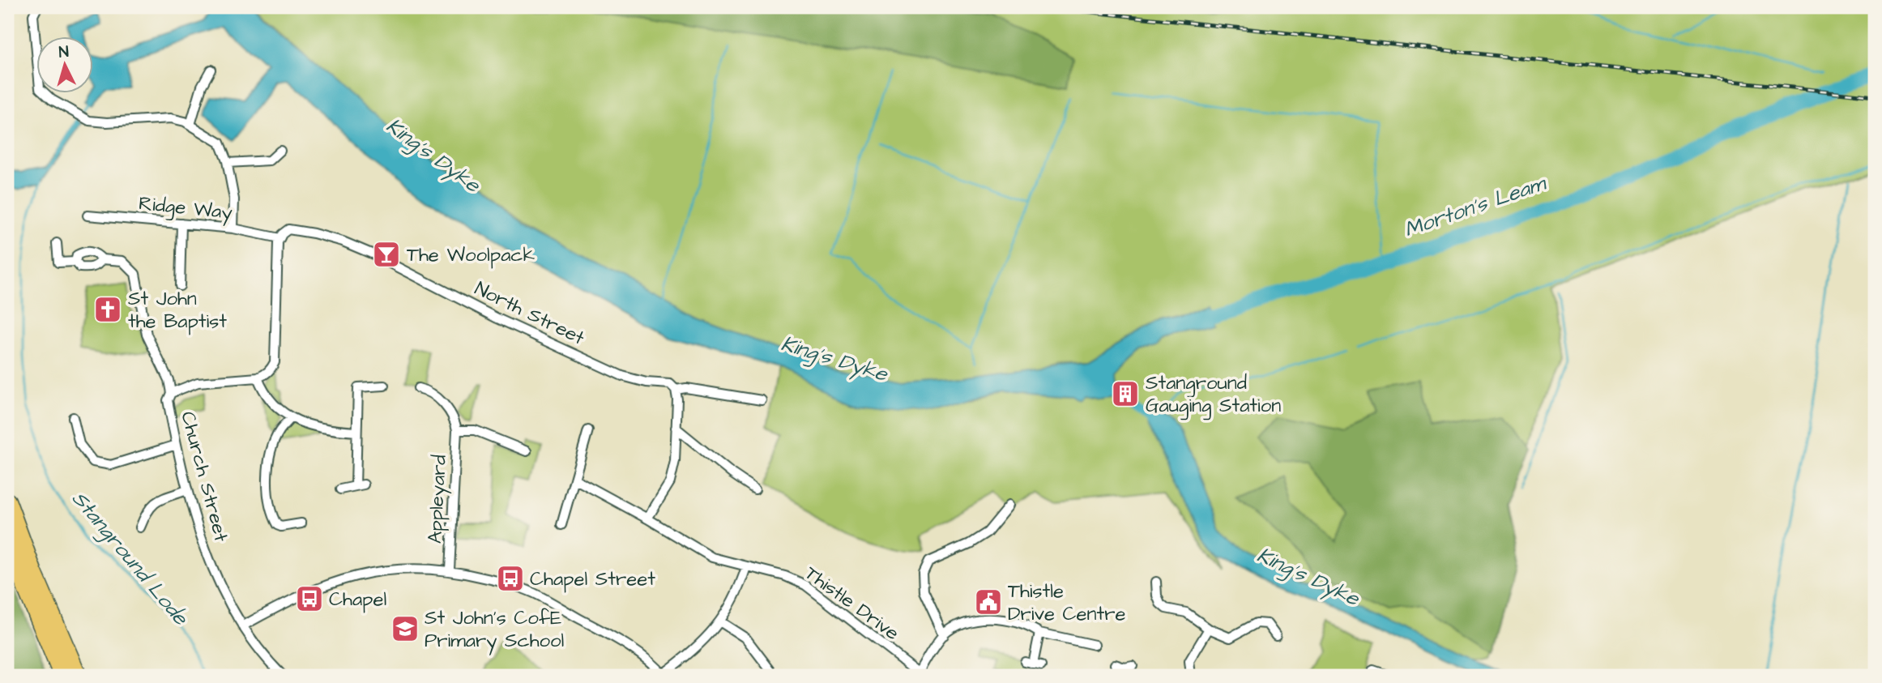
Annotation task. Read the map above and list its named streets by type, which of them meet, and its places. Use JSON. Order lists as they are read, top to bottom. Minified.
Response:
{"streets":{"street":["Ridge Way","North Street","Church Street","Appleyard","Thistle Drive"]},"crossings":[["Ridge Way","North Street"]],"water":["King's Dyke","Morton's Leam","Stanground Lode"],"places":{"bar":["The Woolpack"],"church":["St John the Baptist"],"building":["Stanground Gauging Station"],"bus stop":["Chapel Street","Chapel"],"public building":["Thistle Drive Centre"],"school or university":["St John's CofE Primary School"]},"north":"top"}
